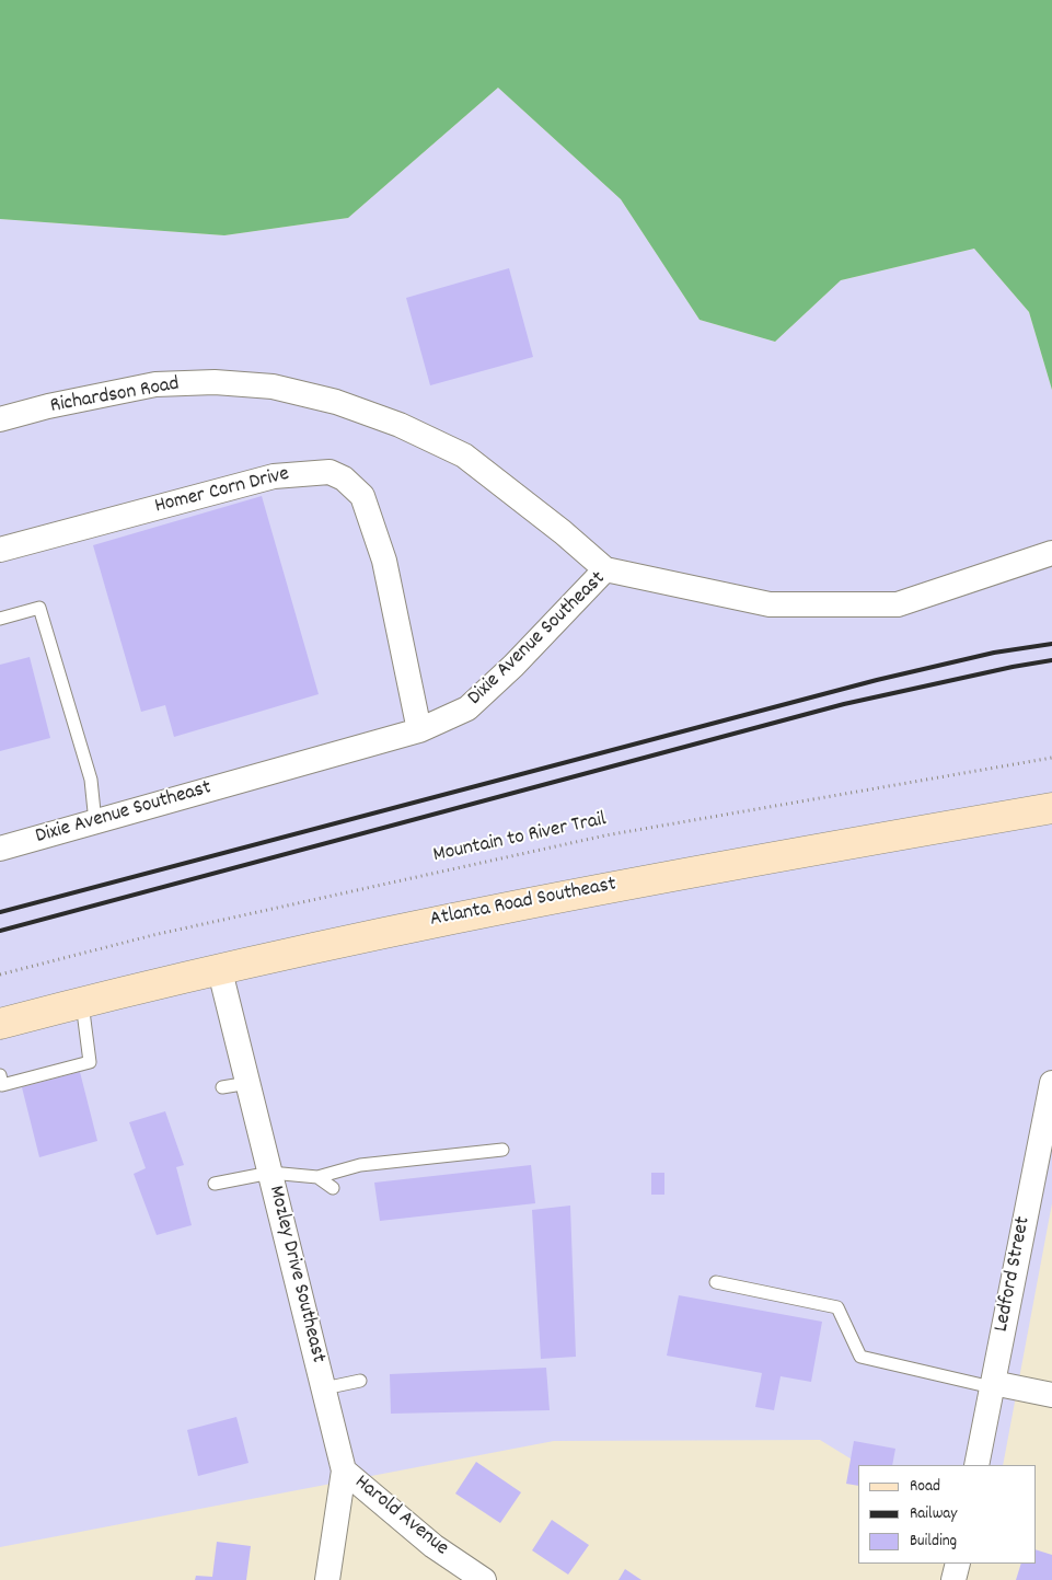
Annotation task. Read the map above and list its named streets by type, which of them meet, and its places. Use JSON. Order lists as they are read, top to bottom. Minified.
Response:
{"streets":{"main road":["Atlanta Road Southeast"],"street":["Richardson Road","Homer Corn Drive","Dixie Avenue Southeast","Mozley Drive Southeast","Ledford Street","Harold Avenue"],"path":["Mountain to River Trail"]},"crossings":[["Richardson Road","Dixie Avenue Southeast"],["Homer Corn Drive","Dixie Avenue Southeast"],["Atlanta Road Southeast","Mozley Drive Southeast"],["Mozley Drive Southeast","Harold Avenue"]],"legend":["Road","Railway","Building"]}
